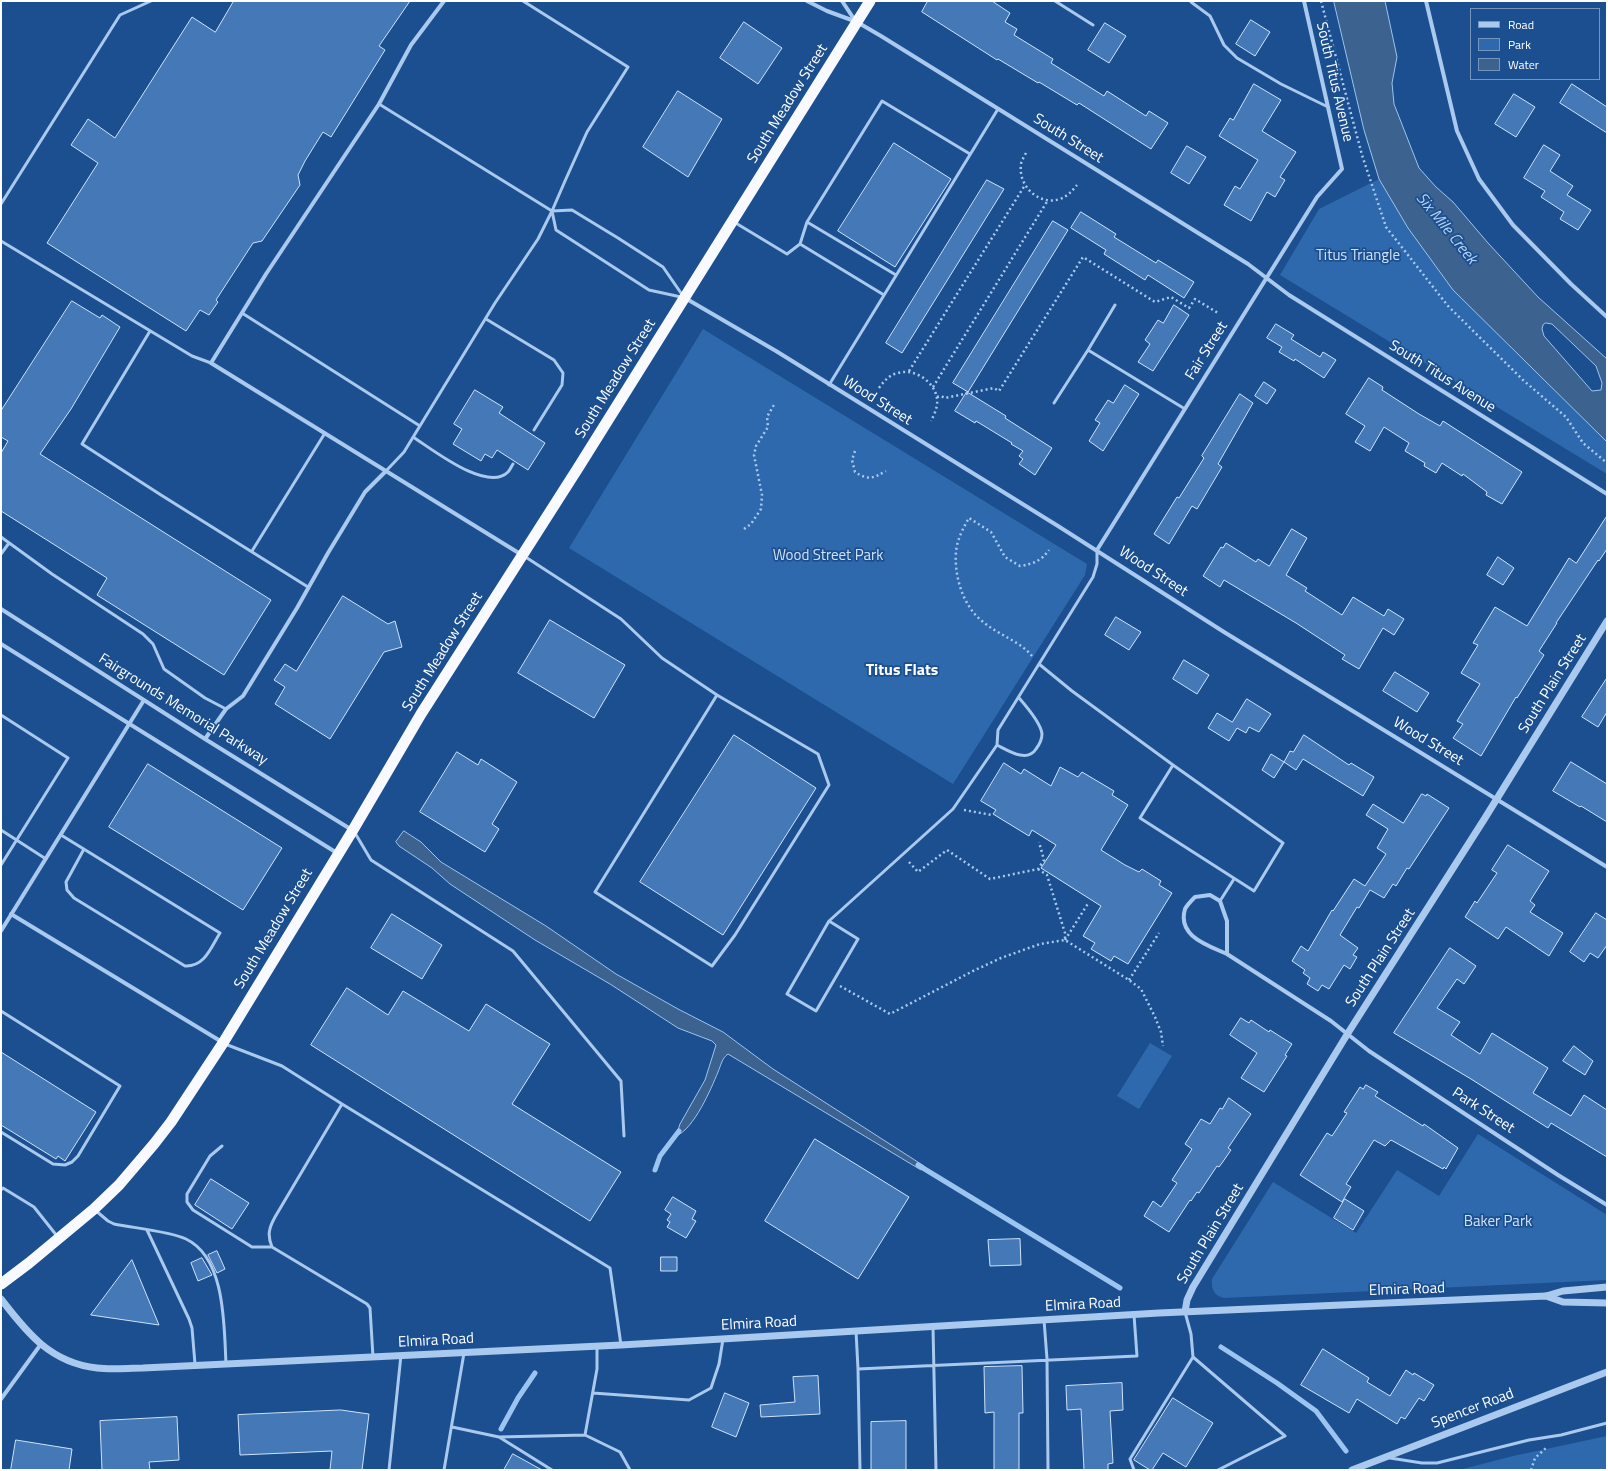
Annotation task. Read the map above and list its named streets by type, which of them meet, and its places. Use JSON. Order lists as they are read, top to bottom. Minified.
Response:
{"streets":{"highway":["South Meadow Street"],"street":["South Titus Avenue","South Street","Fair Street","Wood Street","South Plain Street","Fairgrounds Memorial Parkway","Park Street","Elmira Road","Spencer Road"]},"crossings":[["South Titus Avenue","South Street"],["South Titus Avenue","Fair Street"],["South Meadow Street","South Street"],["South Meadow Street","Wood Street"],["South Meadow Street","Fairgrounds Memorial Parkway"],["South Street","Fair Street"],["Fair Street","Wood Street"],["Wood Street","South Plain Street"],["South Plain Street","Park Street"],["South Plain Street","Elmira Road"]],"districts":["Titus Flats"],"water":["Six Mile Creek"],"parks":["Titus Triangle","Wood Street Park","Baker Park"],"legend":["Road","Park","Water"]}
